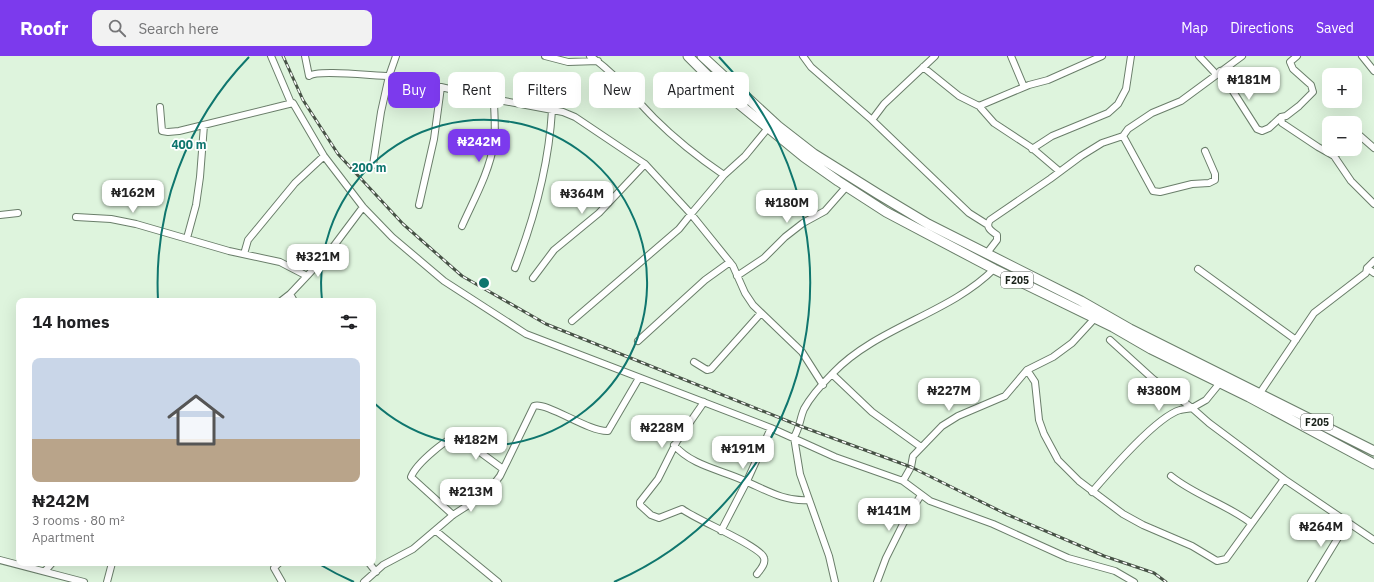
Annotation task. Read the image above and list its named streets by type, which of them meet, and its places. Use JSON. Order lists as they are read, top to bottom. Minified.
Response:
{"streets":{"main road":["F205"]},"page":{"header":"Roofr","search":"Search here","nav":["Map","Directions","Saved"],"price":["₦181M","₦242M","₦162M","₦364M","₦180M","₦321M","₦227M","₦380M","₦228M","₦182M","₦191M","₦213M","₦141M","₦264M"],"map_buttons":["+","−"],"chip":["Buy","Rent","Filters","New","Apartment"],"heading":"14 homes","list":[{"name":"₦242M","note":"3 rooms · 80 m² · Apartment"}]},"rings":["400 m","200 m"]}
